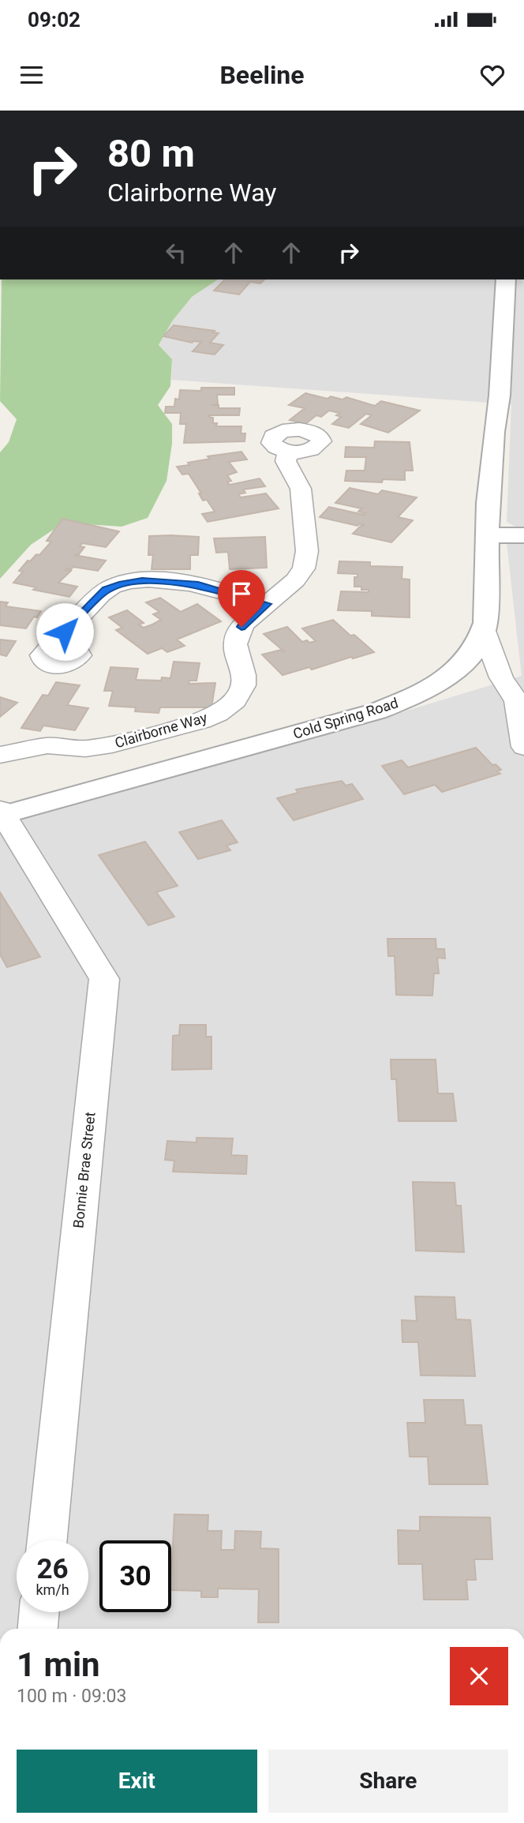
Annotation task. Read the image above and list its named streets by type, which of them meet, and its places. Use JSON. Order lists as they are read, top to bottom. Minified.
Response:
{"streets":{"street":["Cold Spring Road","Clairborne Way","Bonnie Brae Street"]},"crossings":[["Cold Spring Road","Bonnie Brae Street"]],"page":{"status":"09:02","header":"Beeline","turn":["80 m","Clairborne Way"],"speed":"26 km/h","limit":"30","heading":["1 min","100 m · 09:03"],"buttons":["Exit","Share"]}}
